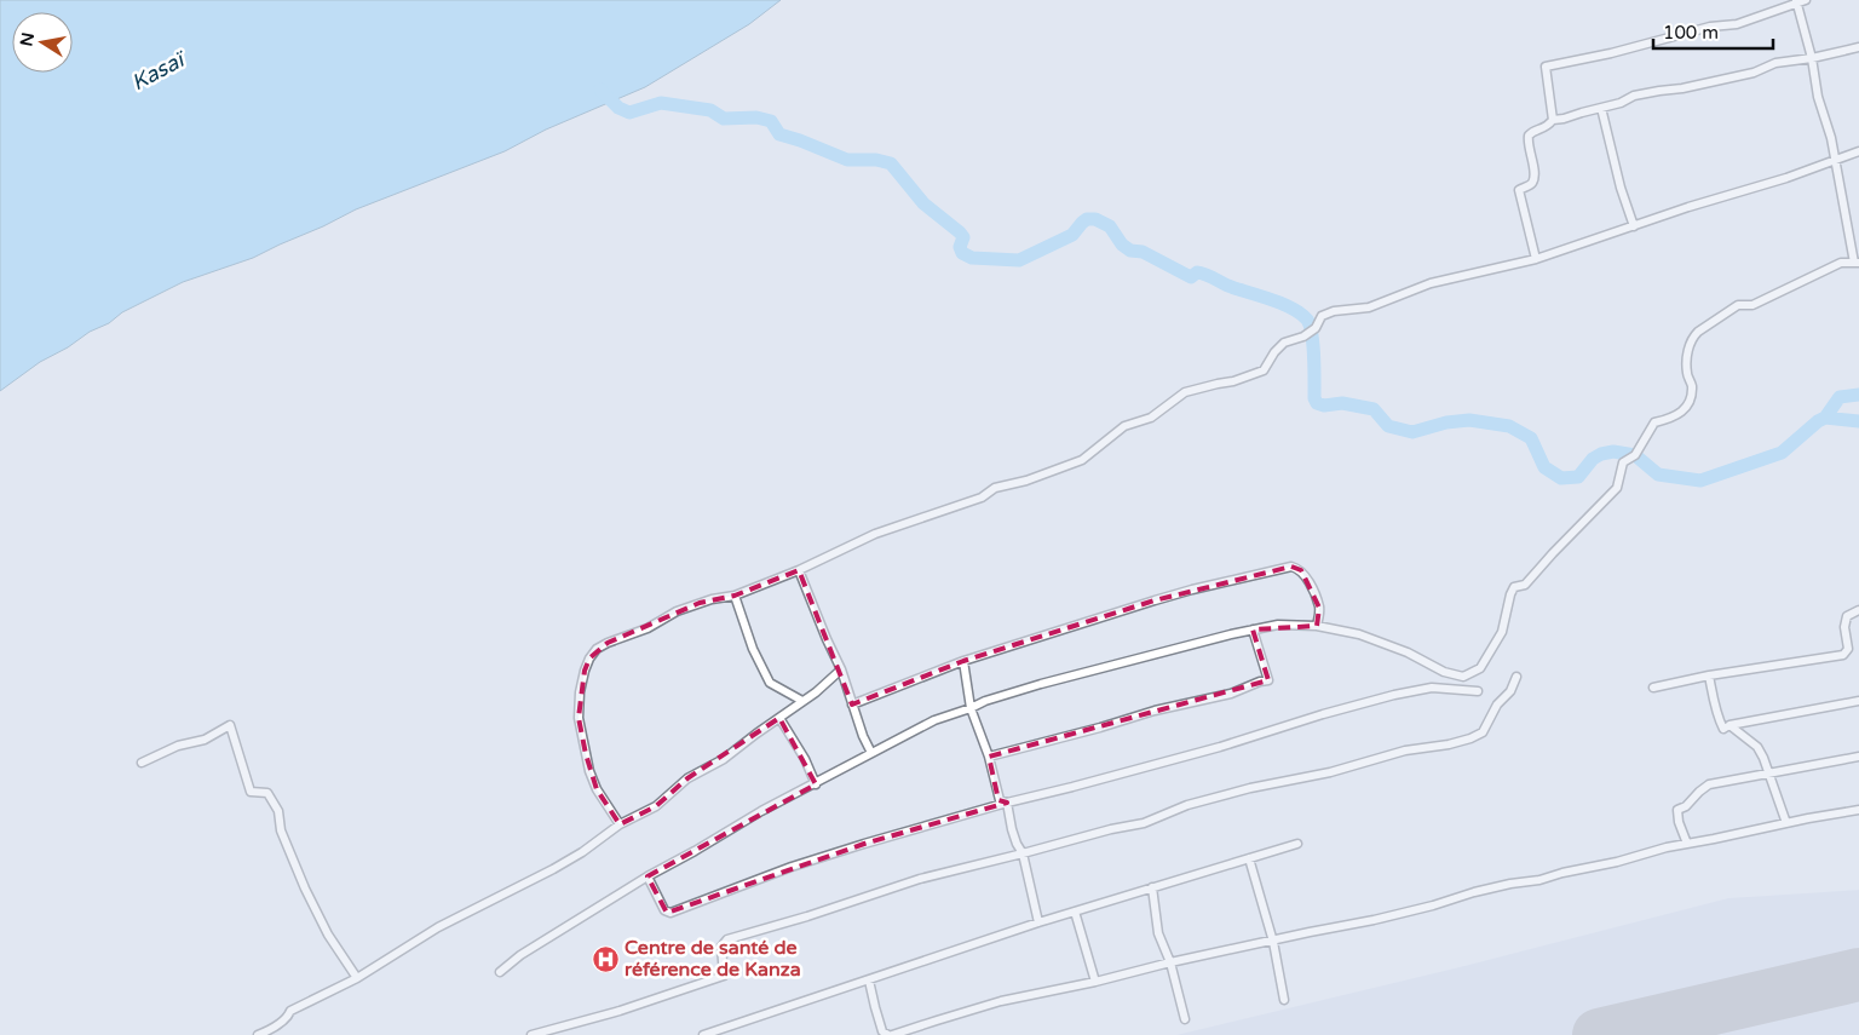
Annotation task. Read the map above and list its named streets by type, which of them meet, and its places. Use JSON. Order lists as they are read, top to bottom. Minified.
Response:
{"water":["Kasaï"],"places":{"hospital":["Centre de santé de référence de Kanza"]},"scale_bar":"100 m","north":"left"}
